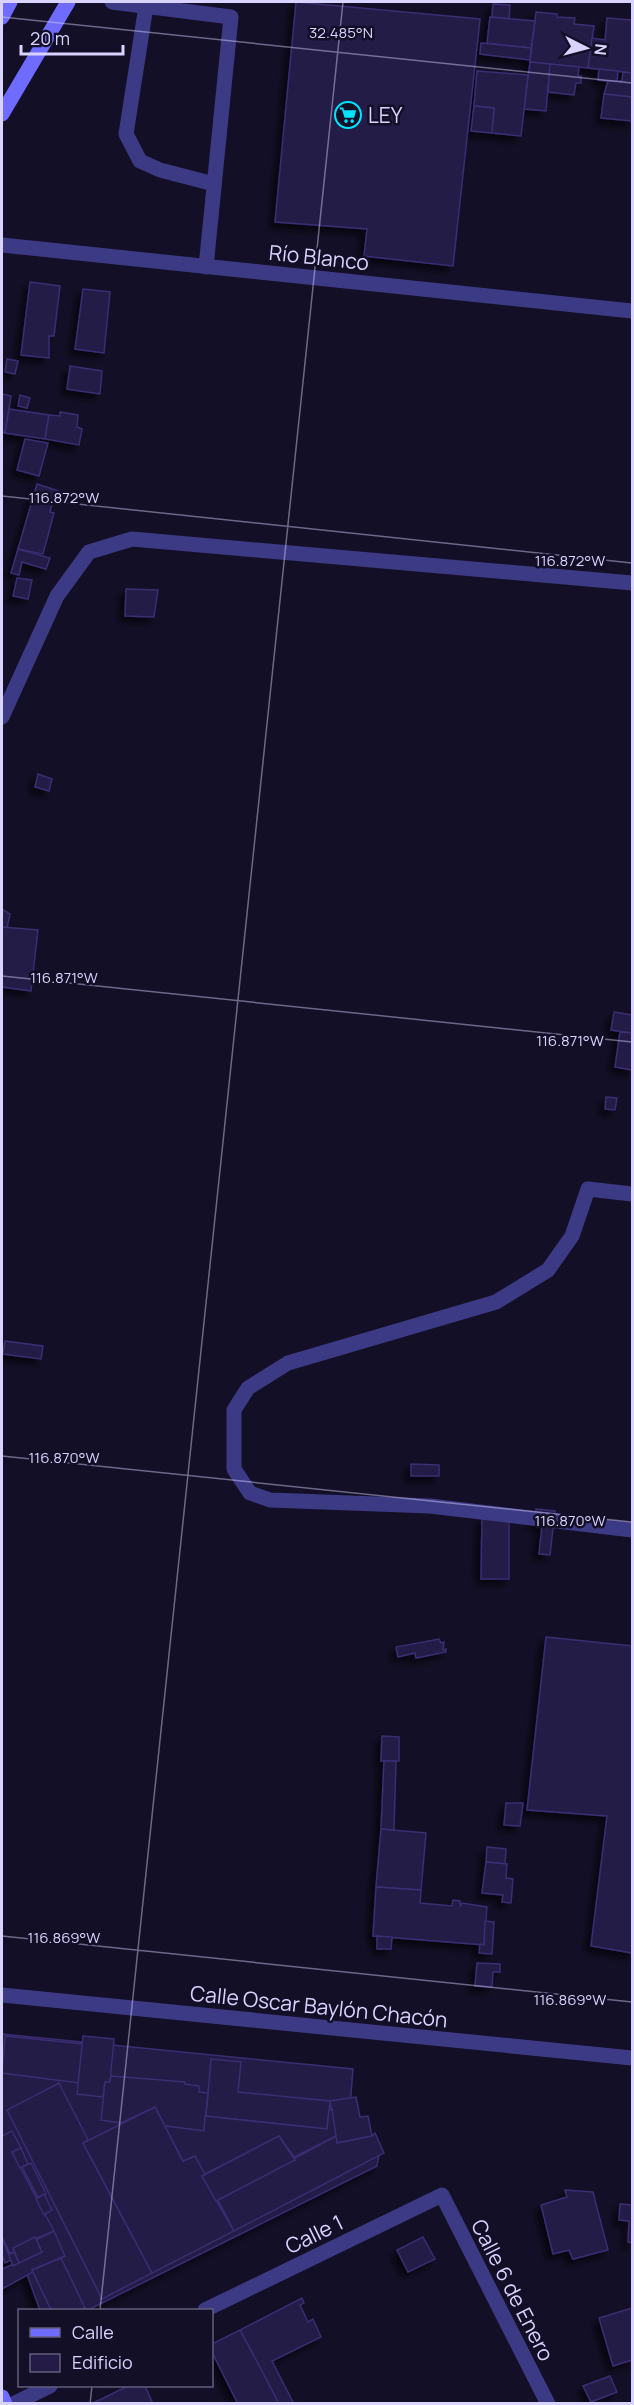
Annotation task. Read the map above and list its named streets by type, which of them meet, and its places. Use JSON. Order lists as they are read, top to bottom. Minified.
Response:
{"streets":{"street":["Río Blanco","Calle Oscar Baylón Chacón","Calle 1","Calle 6 de Enero"]},"crossings":[["Calle 1","Calle 6 de Enero"]],"places":{"supermarket":["LEY"]},"legend":["Calle","Edificio"],"scale_bar":"20 m","north":"right","coordinates":["32.485°N","116.872°W","116.871°W","116.870°W","116.869°W"]}
